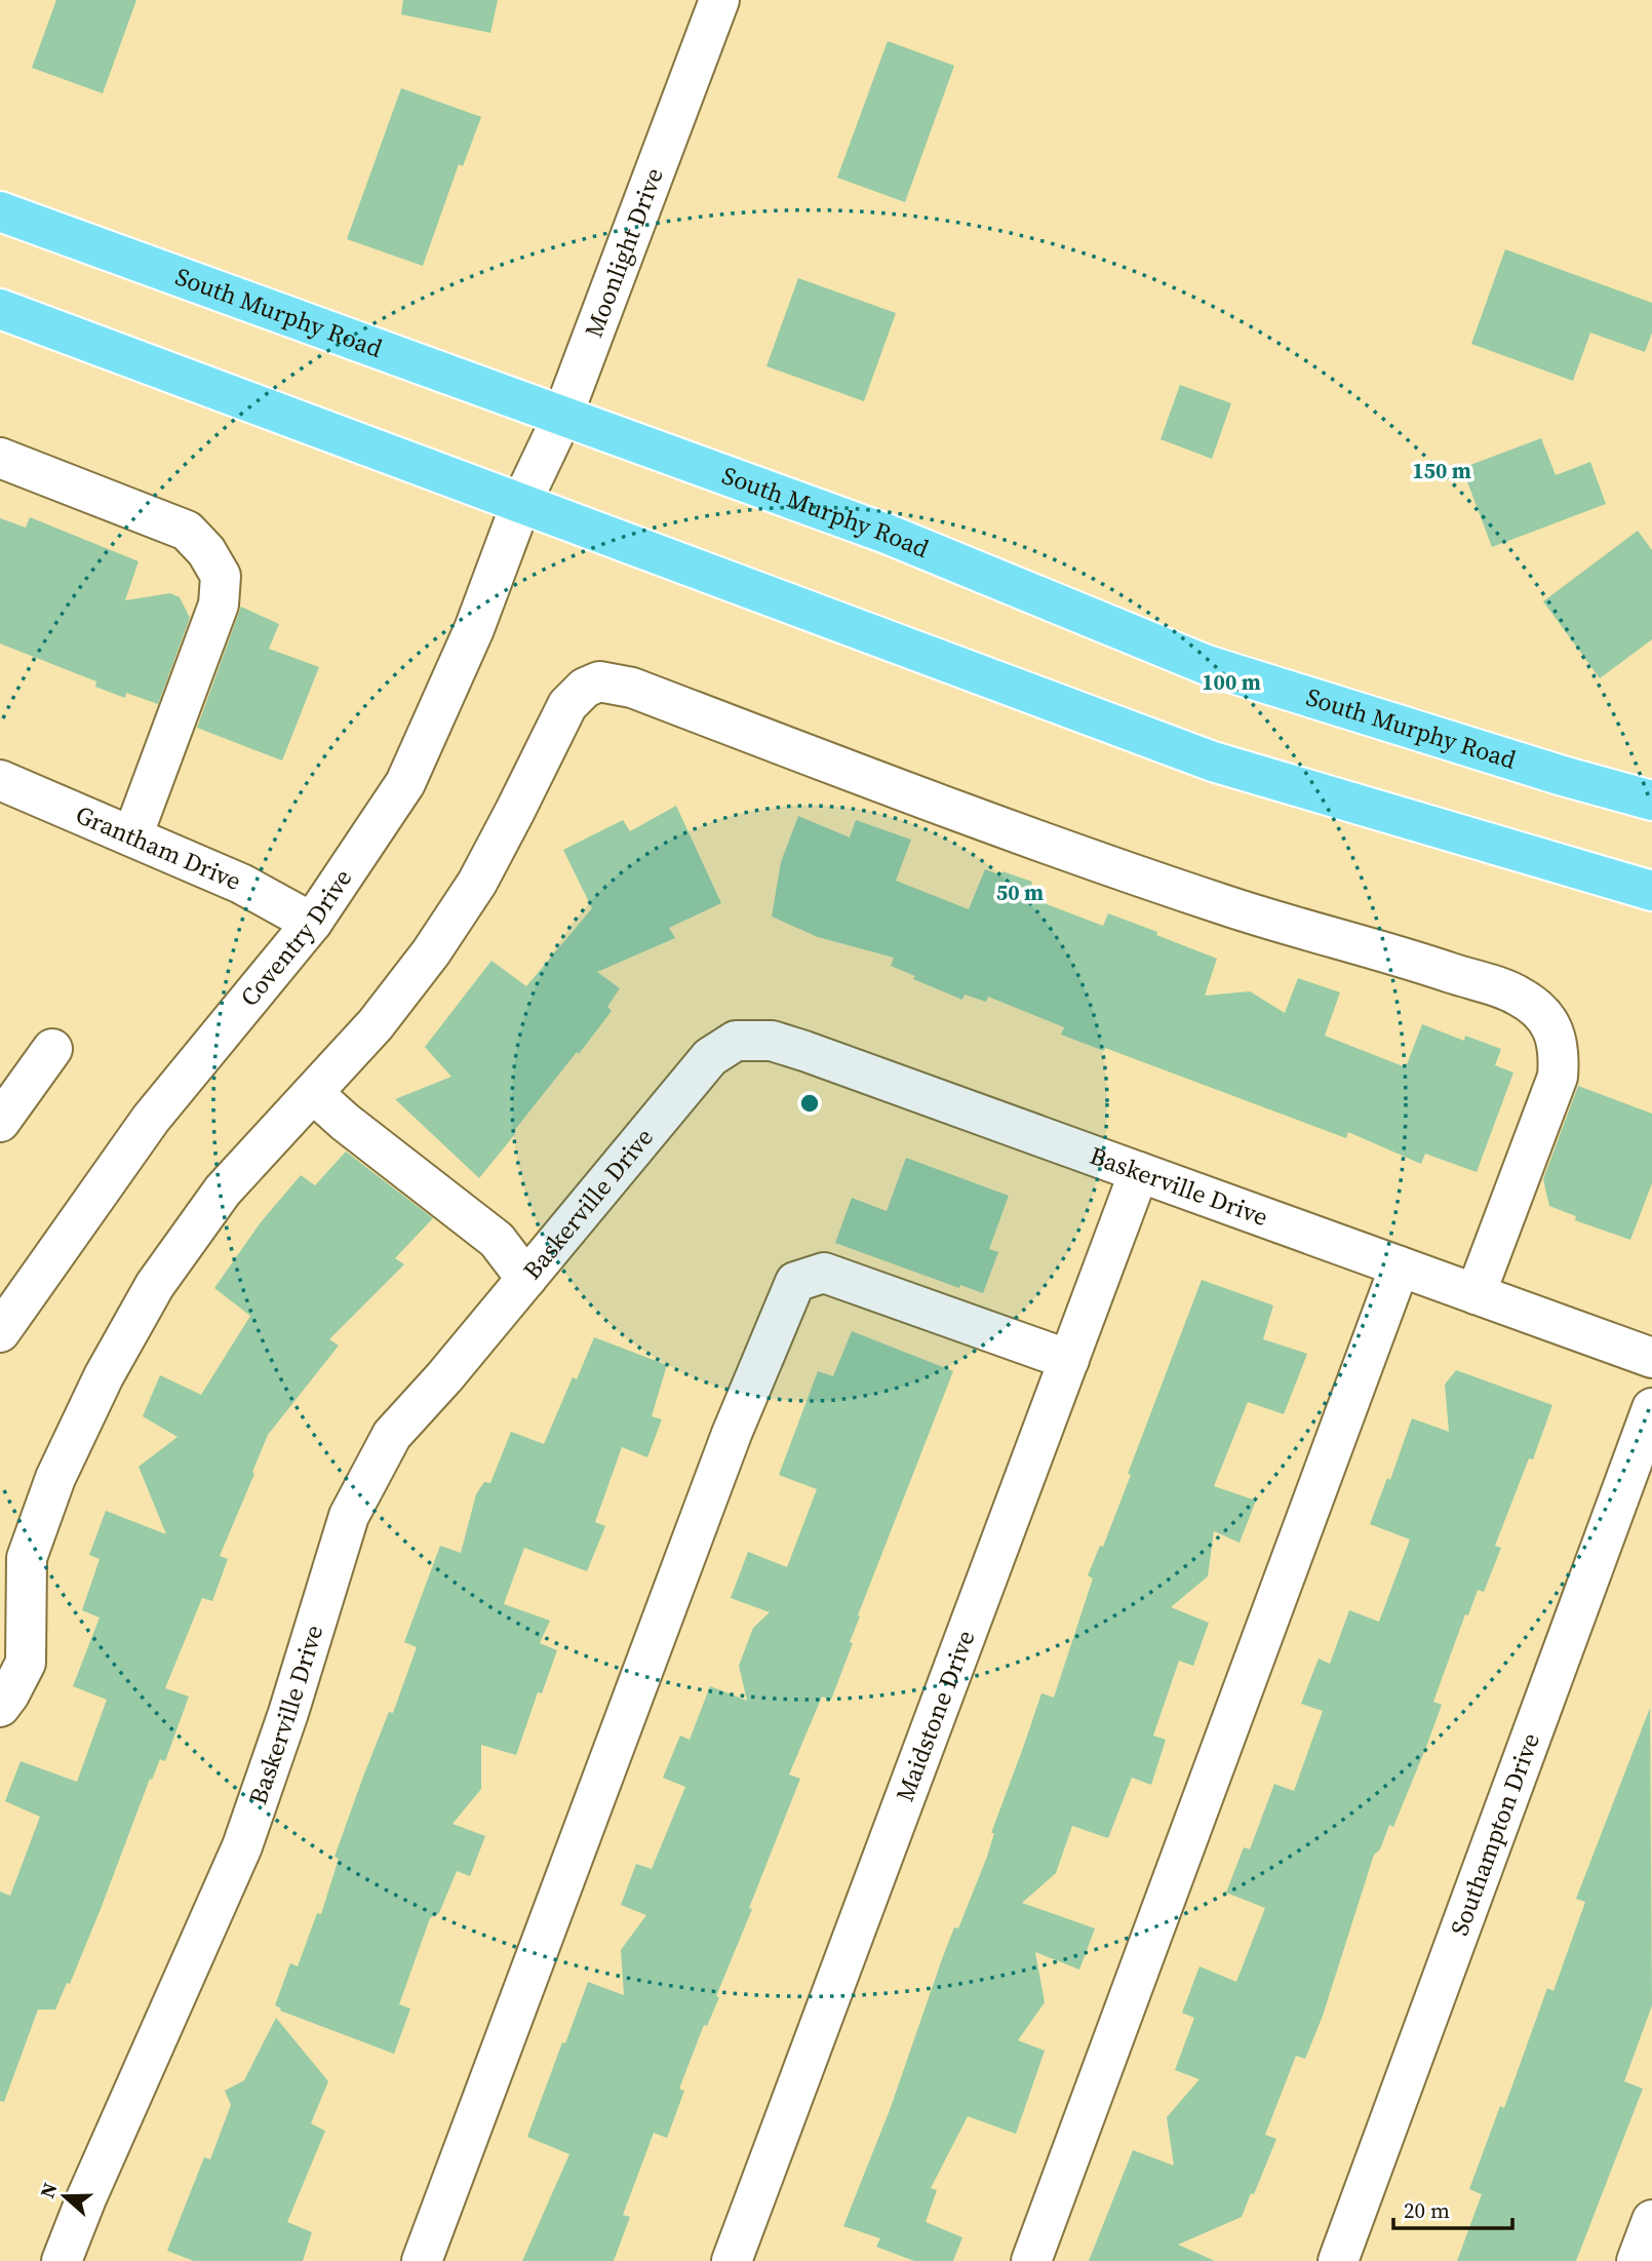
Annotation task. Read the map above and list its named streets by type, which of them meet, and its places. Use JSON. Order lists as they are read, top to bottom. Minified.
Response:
{"streets":{"main road":["South Murphy Road"],"street":["Moonlight Drive","Grantham Drive","Coventry Drive","Baskerville Drive","Maidstone Drive","Southampton Drive"]},"crossings":[["Moonlight Drive","South Murphy Road"],["Moonlight Drive","Coventry Drive"],["Grantham Drive","Coventry Drive"],["Baskerville Drive","Maidstone Drive"]],"scale_bar":"20 m","north":"left","rings":["150 m","100 m","50 m"]}
